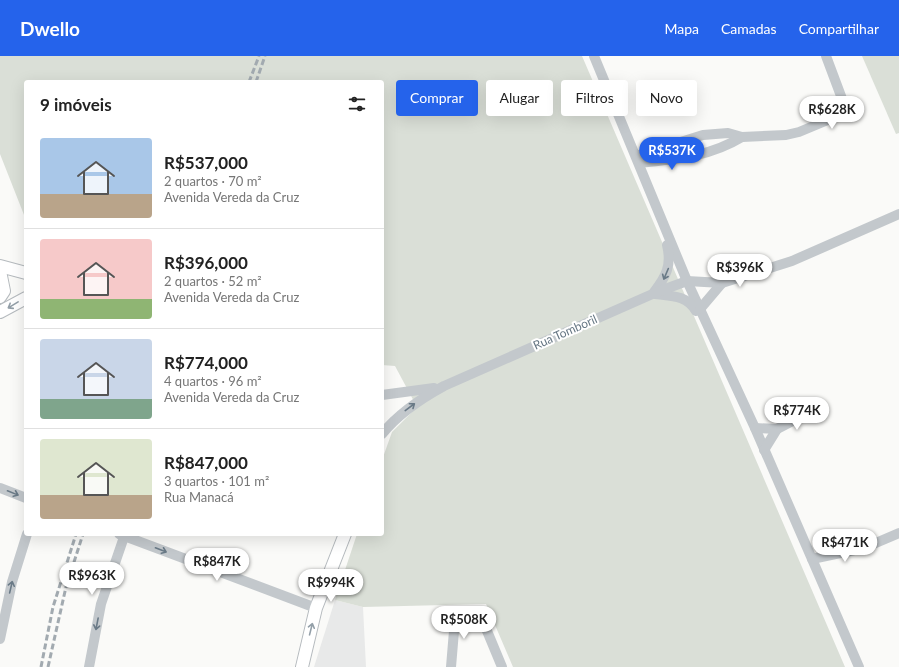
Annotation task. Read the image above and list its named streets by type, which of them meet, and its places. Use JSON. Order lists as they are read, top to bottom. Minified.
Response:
{"streets":{"street":["Rua Tomboril"]},"page":{"header":"Dwello","nav":["Mapa","Camadas","Compartilhar"],"chip":["Comprar","Alugar","Filtros","Novo"],"heading":"9 imóveis","price":["R$628K","R$537K","R$396K","R$774K","R$471K","R$847K","R$963K","R$994K","R$508K"],"list":[{"name":"R$537,000","note":"2 quartos · 70 m² · Avenida Vereda da Cruz"},{"name":"R$396,000","note":"2 quartos · 52 m² · Avenida Vereda da Cruz"},{"name":"R$774,000","note":"4 quartos · 96 m² · Avenida Vereda da Cruz"},{"name":"R$847,000","note":"3 quartos · 101 m² · Rua Manacá"}]}}
